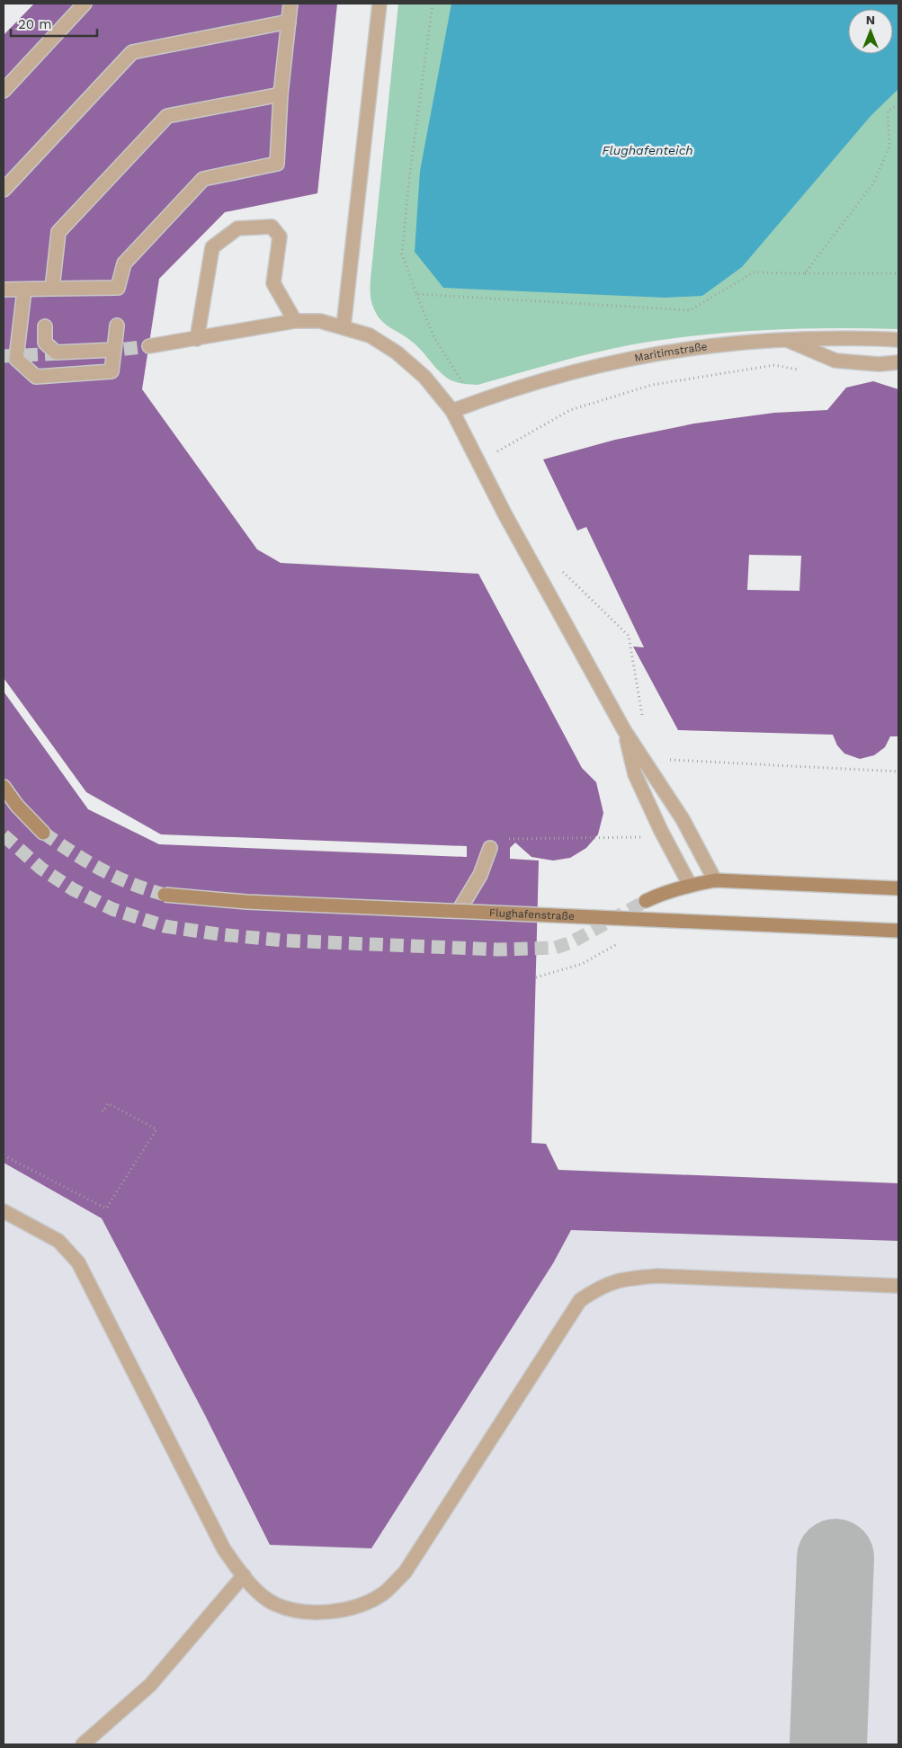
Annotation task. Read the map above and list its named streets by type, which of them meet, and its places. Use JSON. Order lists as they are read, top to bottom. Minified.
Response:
{"streets":{"main road":["Flughafenstraße"],"street":["Maritimstraße"]},"water":["Flughafenteich"],"scale_bar":"20 m","north":"top"}
